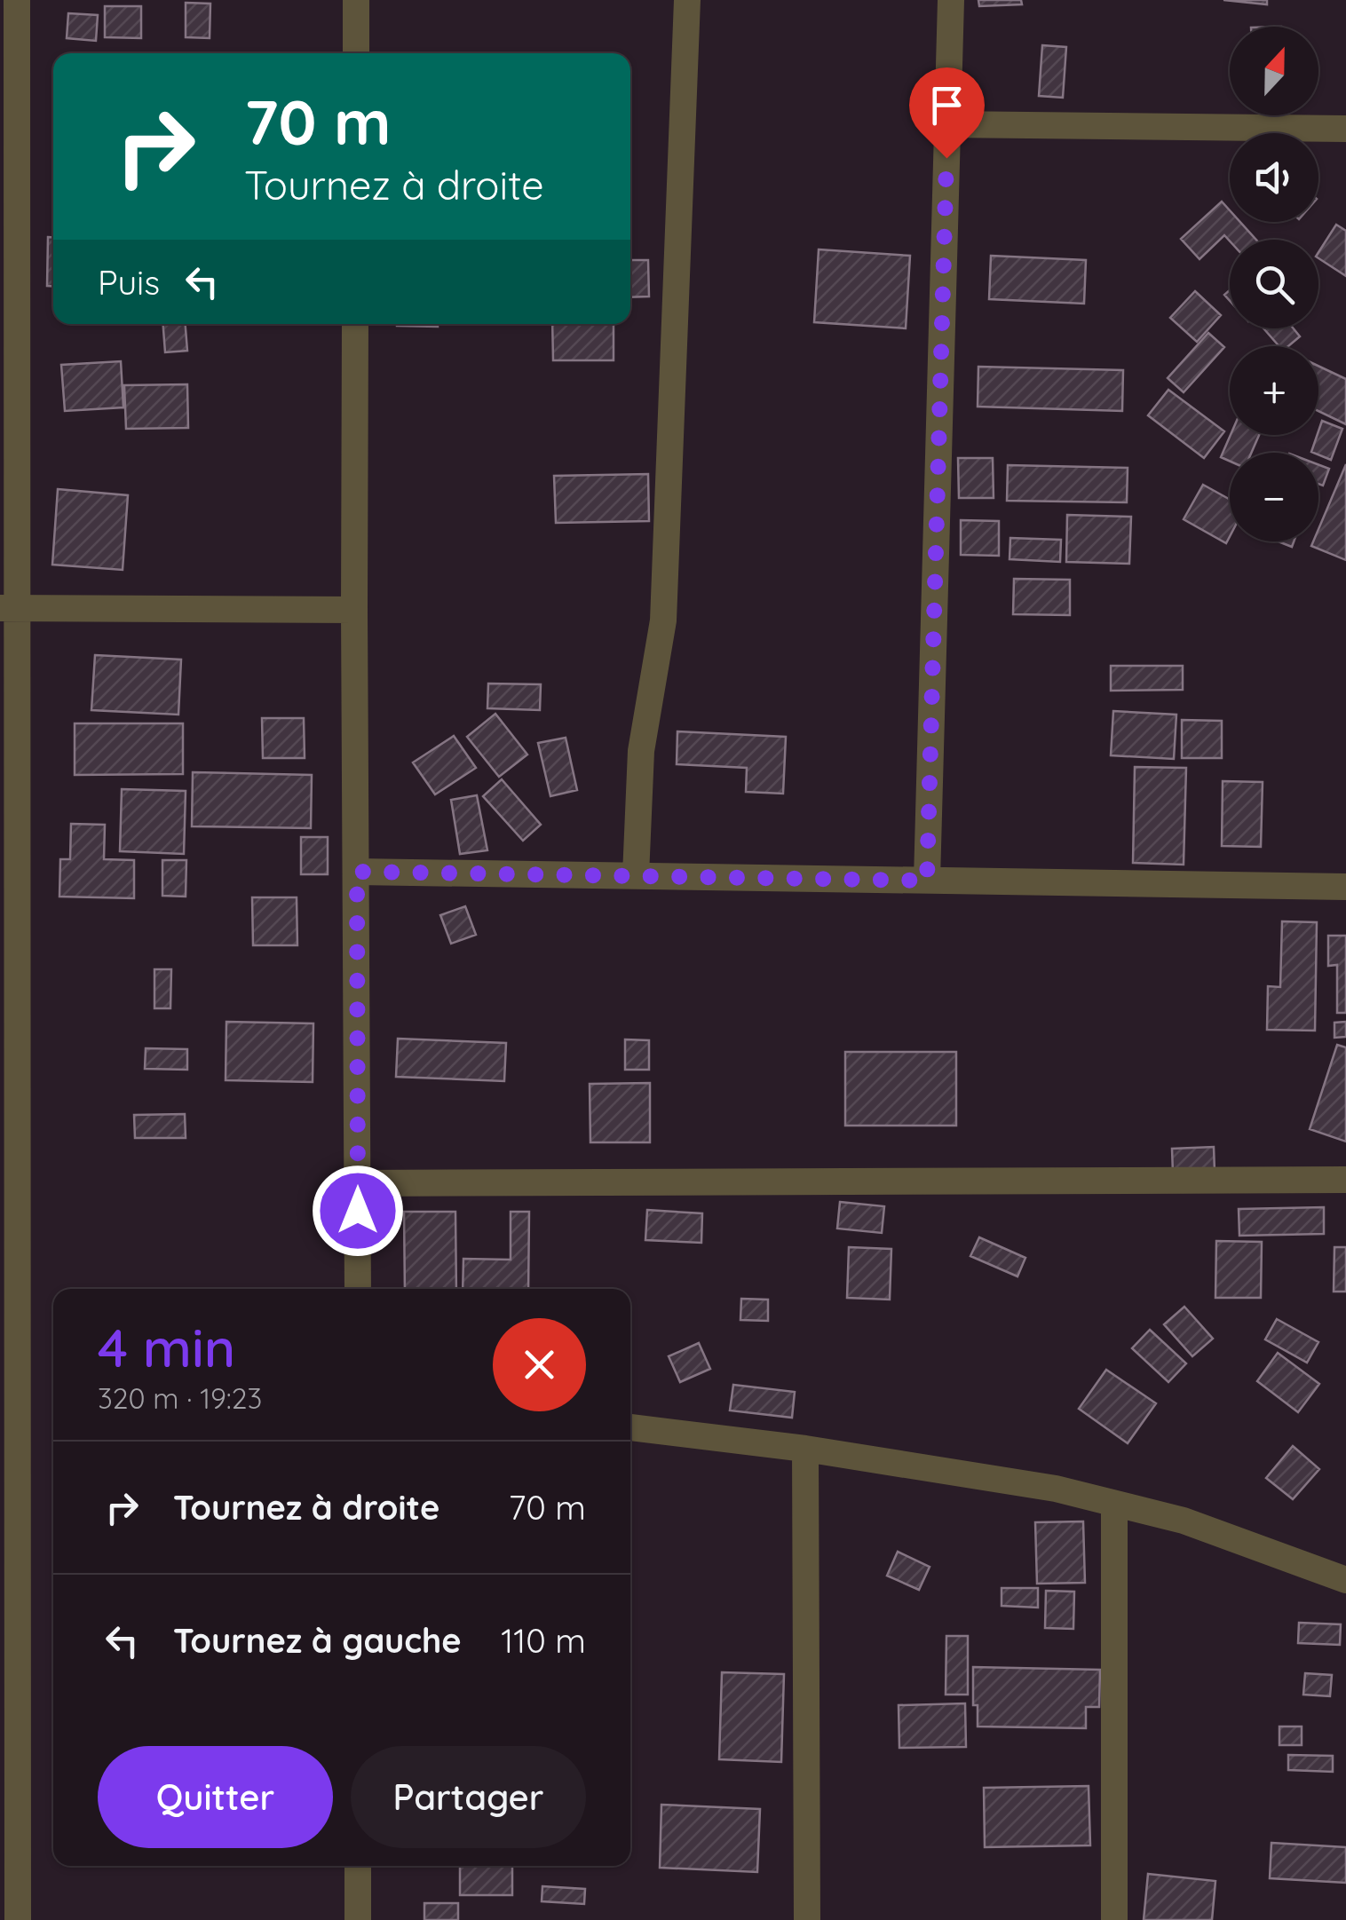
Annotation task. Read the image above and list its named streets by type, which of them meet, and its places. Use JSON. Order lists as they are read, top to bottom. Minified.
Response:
{"north":"top","page":{"map_buttons":["+","−"],"turn":["70 m","Tournez à droite"],"then":"Puis","heading":["4 min","320 m · 19:23"],"list":[{"name":"Tournez à droite","value":"70 m"},{"name":"Tournez à gauche","value":"110 m"}],"buttons":["Quitter","Partager"]}}
